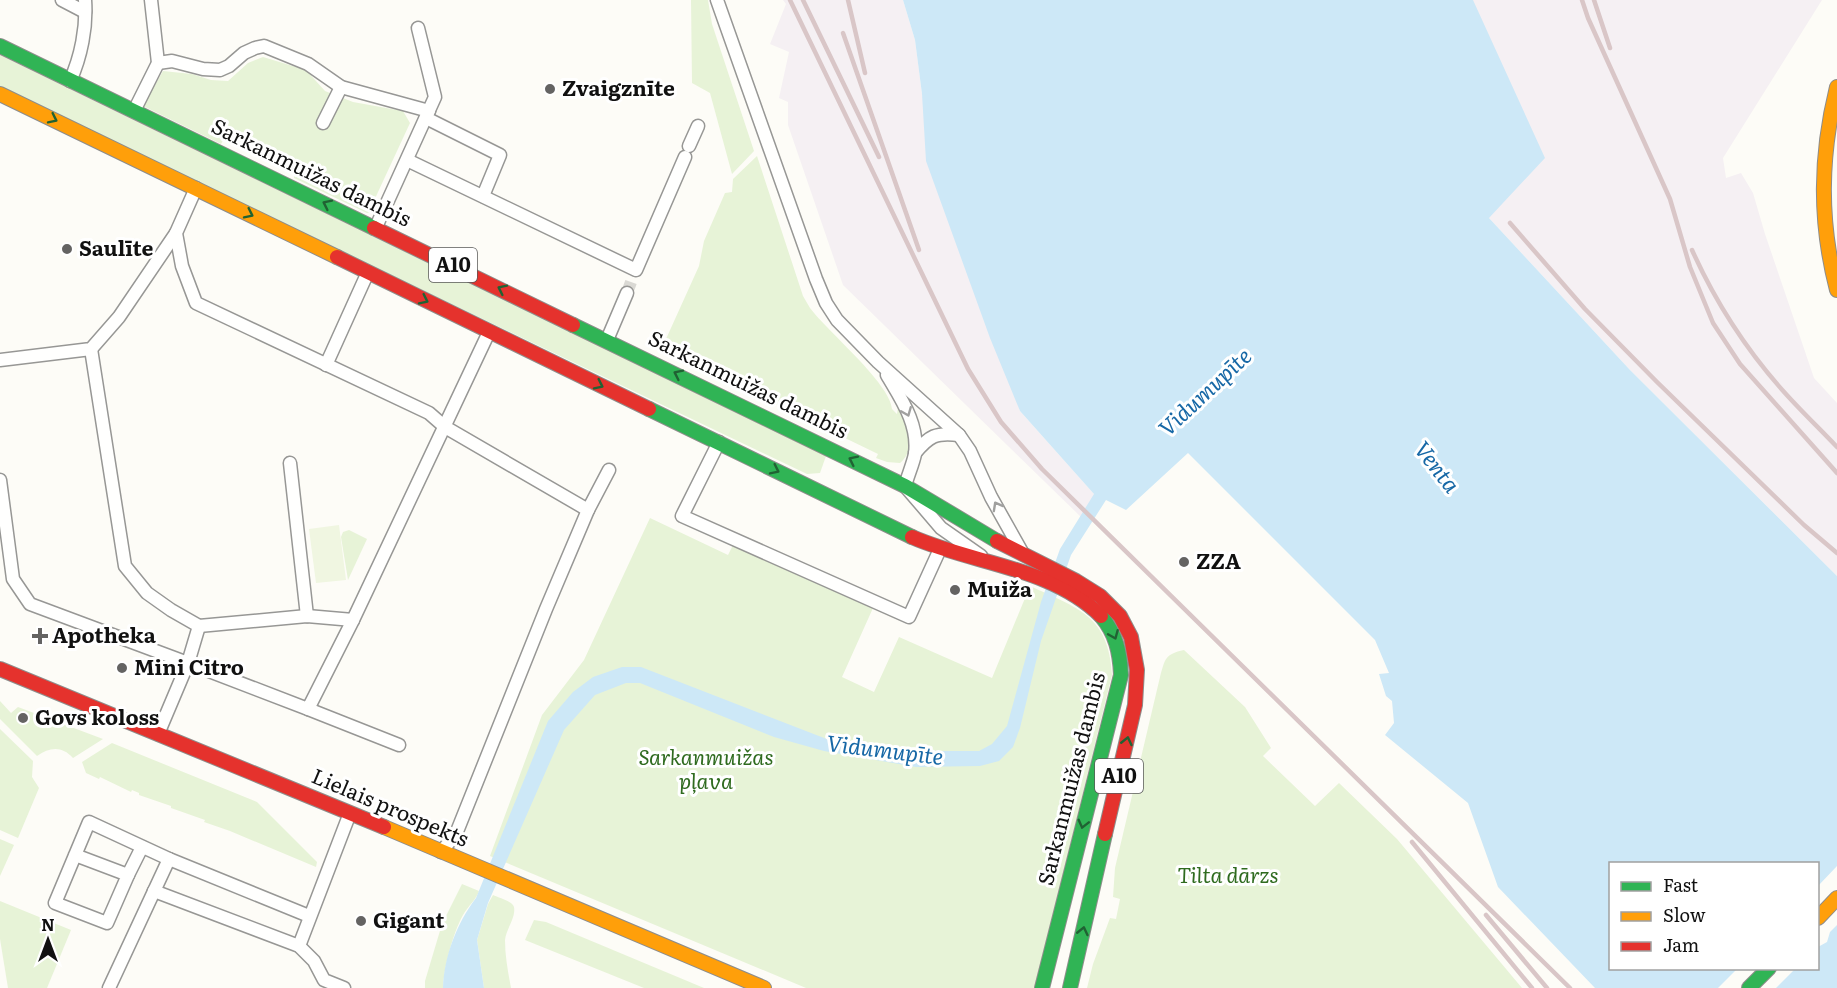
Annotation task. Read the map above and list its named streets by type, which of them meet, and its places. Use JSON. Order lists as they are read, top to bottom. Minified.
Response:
{"streets":{"main road":["Sarkanmuižas dambis","A10","Lielais prospekts"]},"water":["Vidumupīte","Venta"],"parks":["Sarkanmuižas pļava","Tilta dārzs"],"places":{"other":["Zvaigznīte","Saulīte","ZZA","Muiža","Mini Citro","Govs koloss","Gigant"],"health":["Apotheka"]},"legend":["Fast","Slow","Jam"],"north":"top"}
